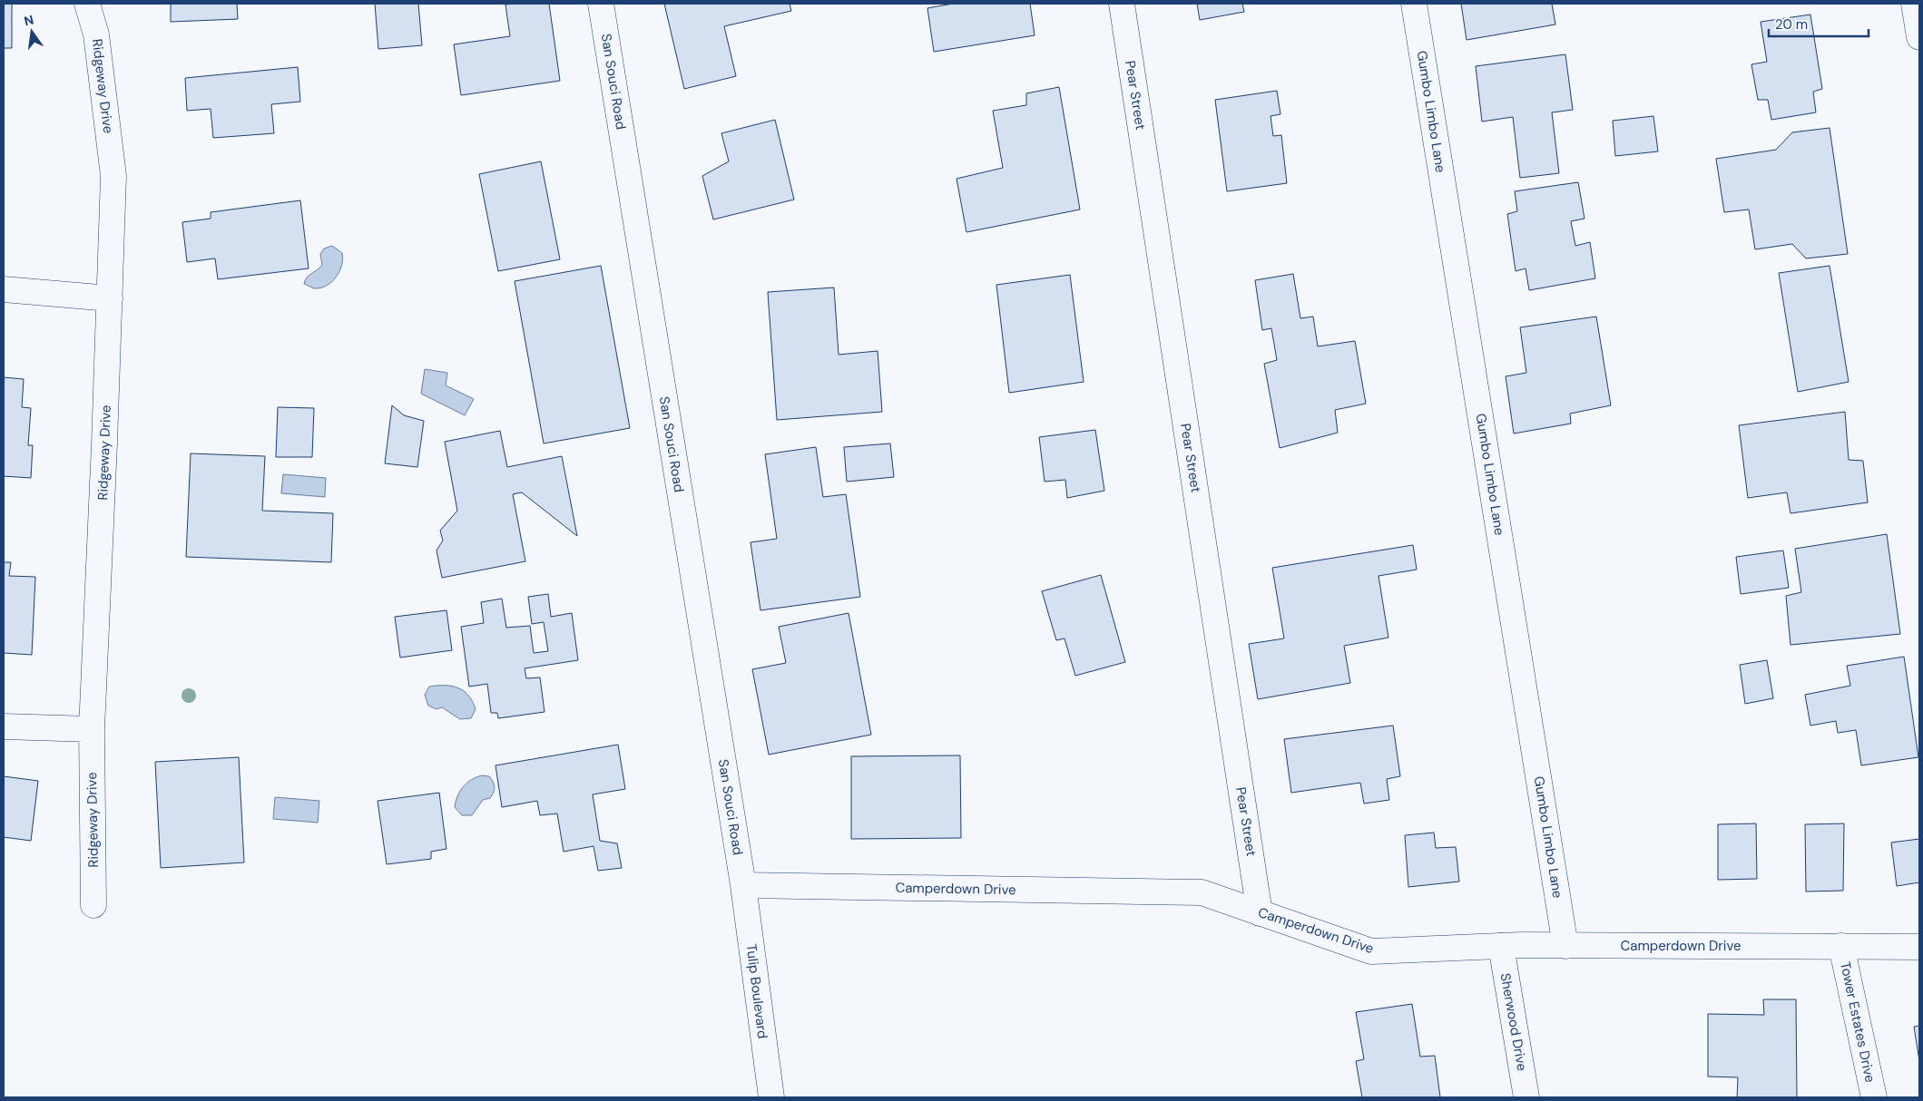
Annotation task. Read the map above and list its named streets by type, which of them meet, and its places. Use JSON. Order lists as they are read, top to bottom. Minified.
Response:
{"streets":{"street":["San Souci Road","Ridgeway Drive","Pear Street","Gumbo Limbo Lane","Camperdown Drive","Tulip Boulevard","Sherwood Drive","Tower Estates Drive"]},"crossings":[["San Souci Road","Camperdown Drive"],["San Souci Road","Tulip Boulevard"],["Pear Street","Camperdown Drive"],["Gumbo Limbo Lane","Camperdown Drive"],["Camperdown Drive","Tulip Boulevard"],["Camperdown Drive","Sherwood Drive"],["Camperdown Drive","Tower Estates Drive"]],"scale_bar":"20 m","north":"top"}
